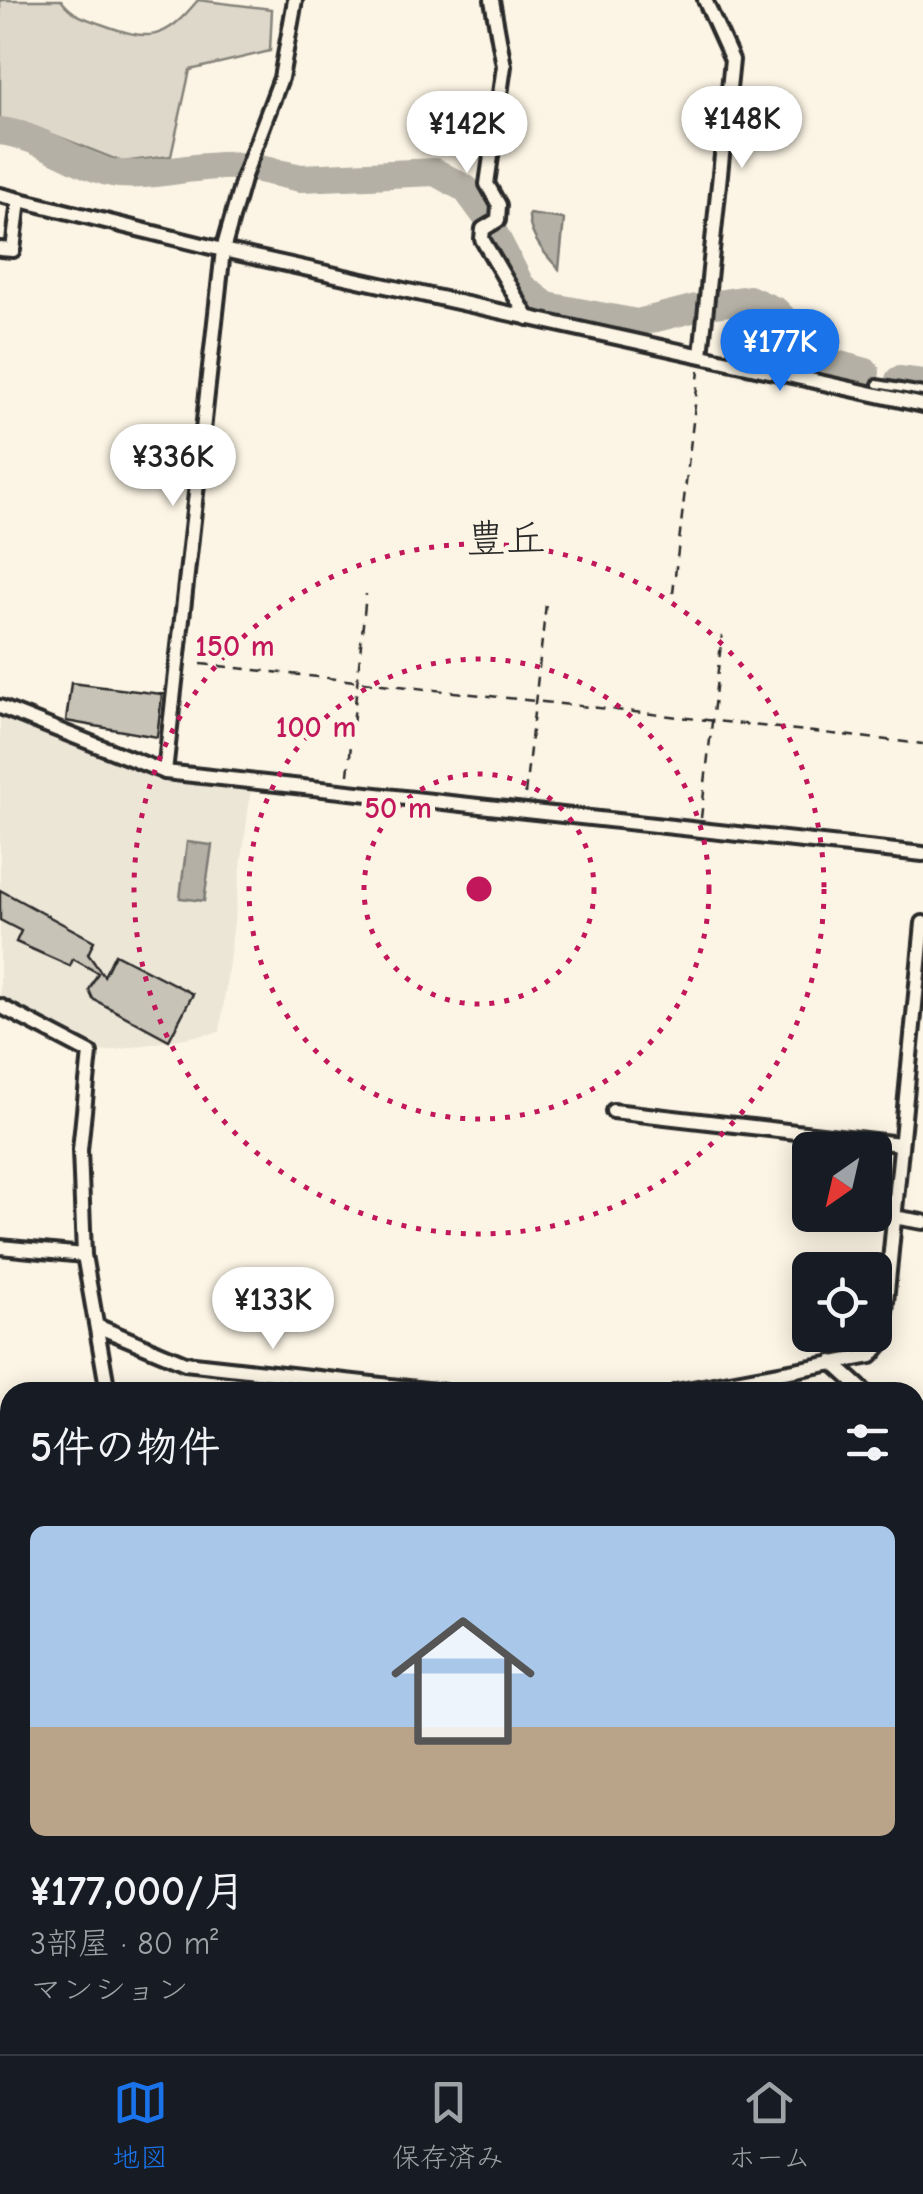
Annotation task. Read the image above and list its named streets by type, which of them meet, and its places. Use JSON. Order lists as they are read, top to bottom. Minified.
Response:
{"districts":["豊丘"],"north":"bottom left","page":{"price":["¥148K","¥142K","¥177K","¥336K","¥133K"],"heading":"5件の物件","list":[{"name":"¥177,000/月","note":"3部屋 · 80 m² · マンション"}],"tabs":["地図","保存済み","ホーム"]},"rings":["150 m","100 m","50 m"]}
